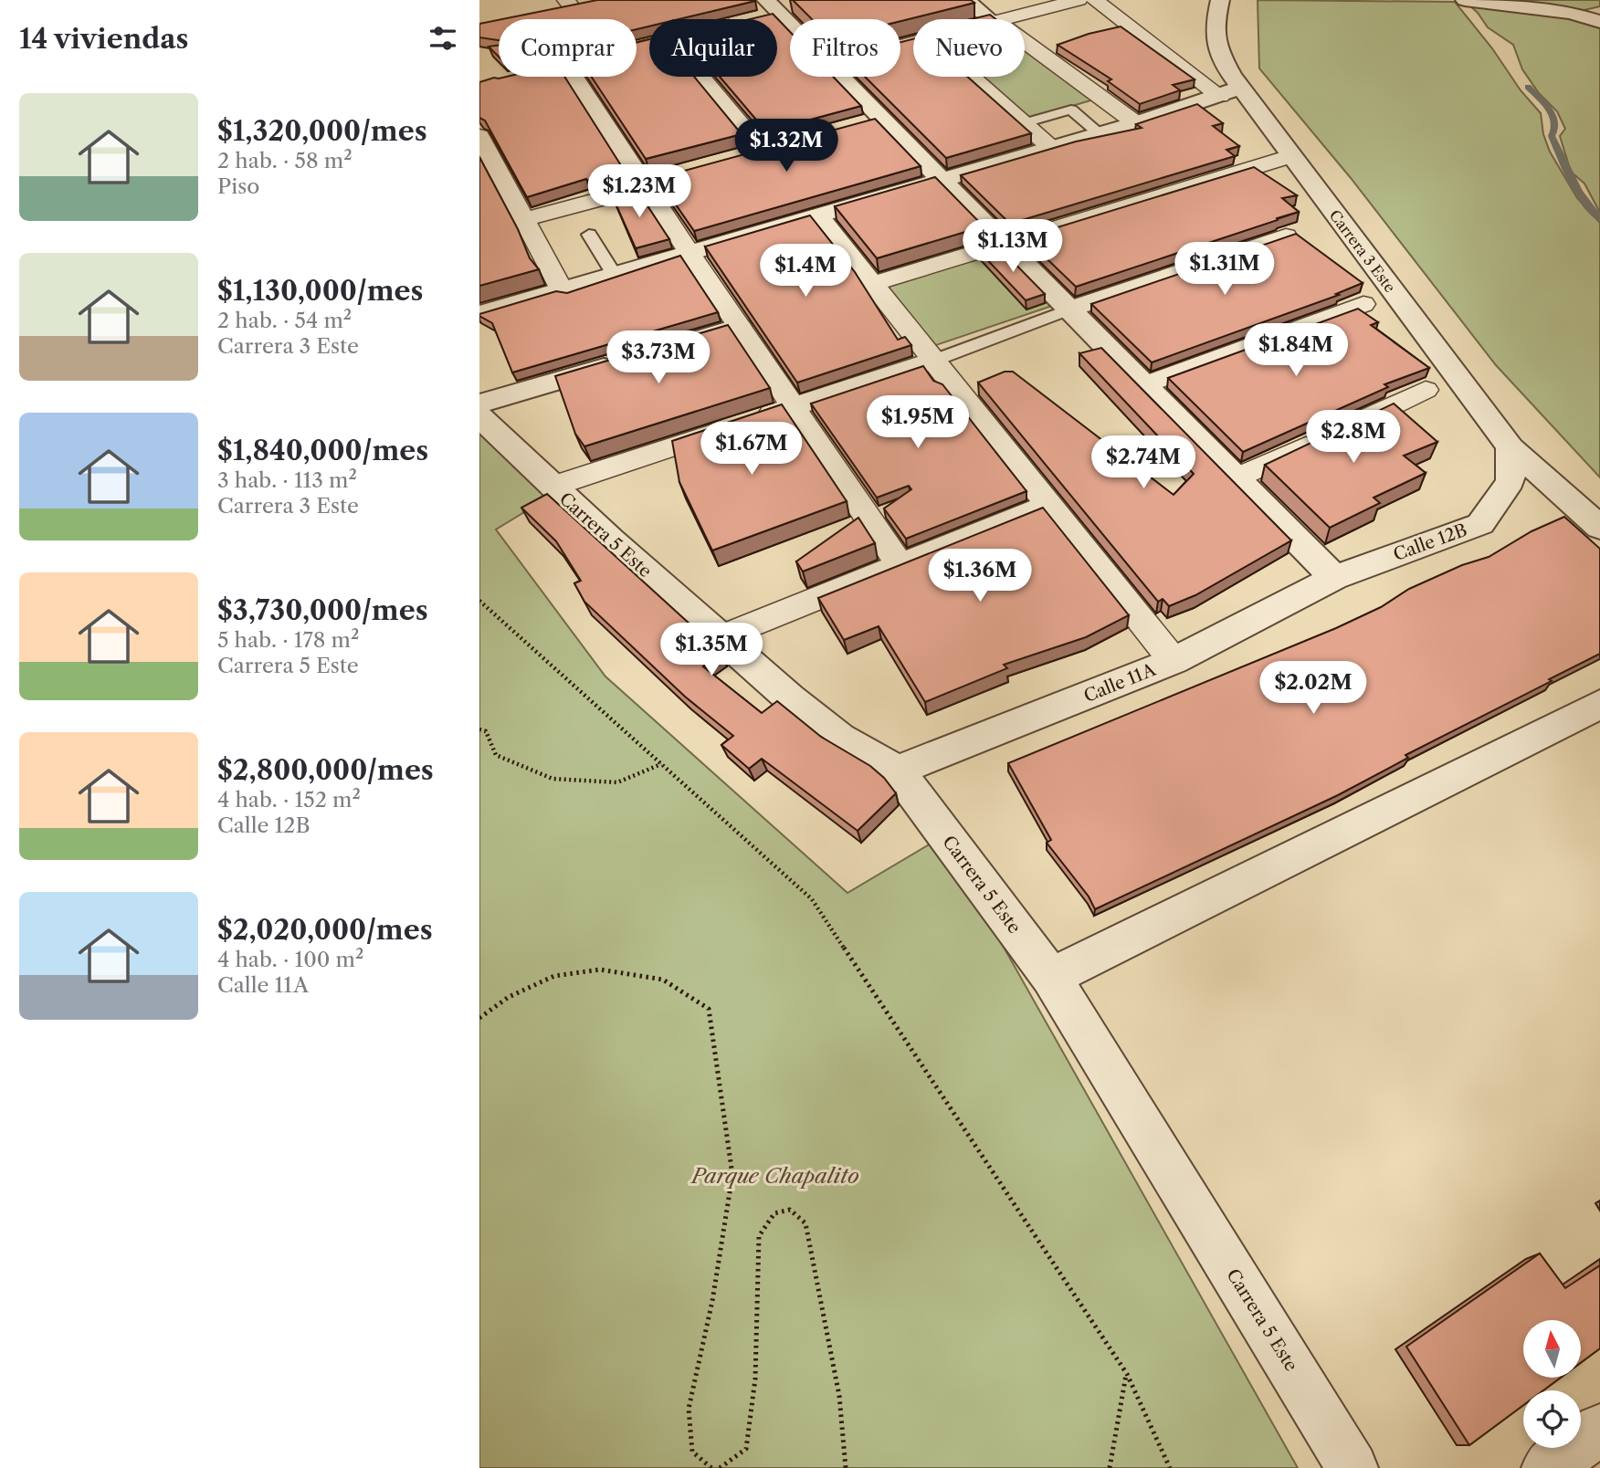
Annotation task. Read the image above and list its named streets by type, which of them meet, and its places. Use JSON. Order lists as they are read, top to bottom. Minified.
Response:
{"streets":{"street":["Carrera 3 Este","Carrera 5 Este","Calle 12B","Calle 11A"]},"crossings":[["Carrera 3 Este","Calle 12B"],["Carrera 5 Este","Calle 11A"],["Calle 12B","Calle 11A"]],"parks":["Parque Chapalito"],"north":"top","page":{"heading":"14 viviendas","chip":["Comprar","Alquilar","Filtros","Nuevo"],"list":[{"name":"$1,320,000/mes","note":"2 hab. · 58 m² · Piso"},{"name":"$1,130,000/mes","note":"2 hab. · 54 m² · Carrera 3 Este"},{"name":"$1,840,000/mes","note":"3 hab. · 113 m² · Carrera 3 Este"},{"name":"$3,730,000/mes","note":"5 hab. · 178 m² · Carrera 5 Este"},{"name":"$2,800,000/mes","note":"4 hab. · 152 m² · Calle 12B"},{"name":"$2,020,000/mes","note":"4 hab. · 100 m² · Calle 11A"}],"price":["$1.32M","$1.23M","$1.13M","$1.31M","$1.4M","$1.84M","$3.73M","$1.95M","$2.8M","$1.67M","$2.74M","$1.36M","$1.35M","$2.02M"]}}
